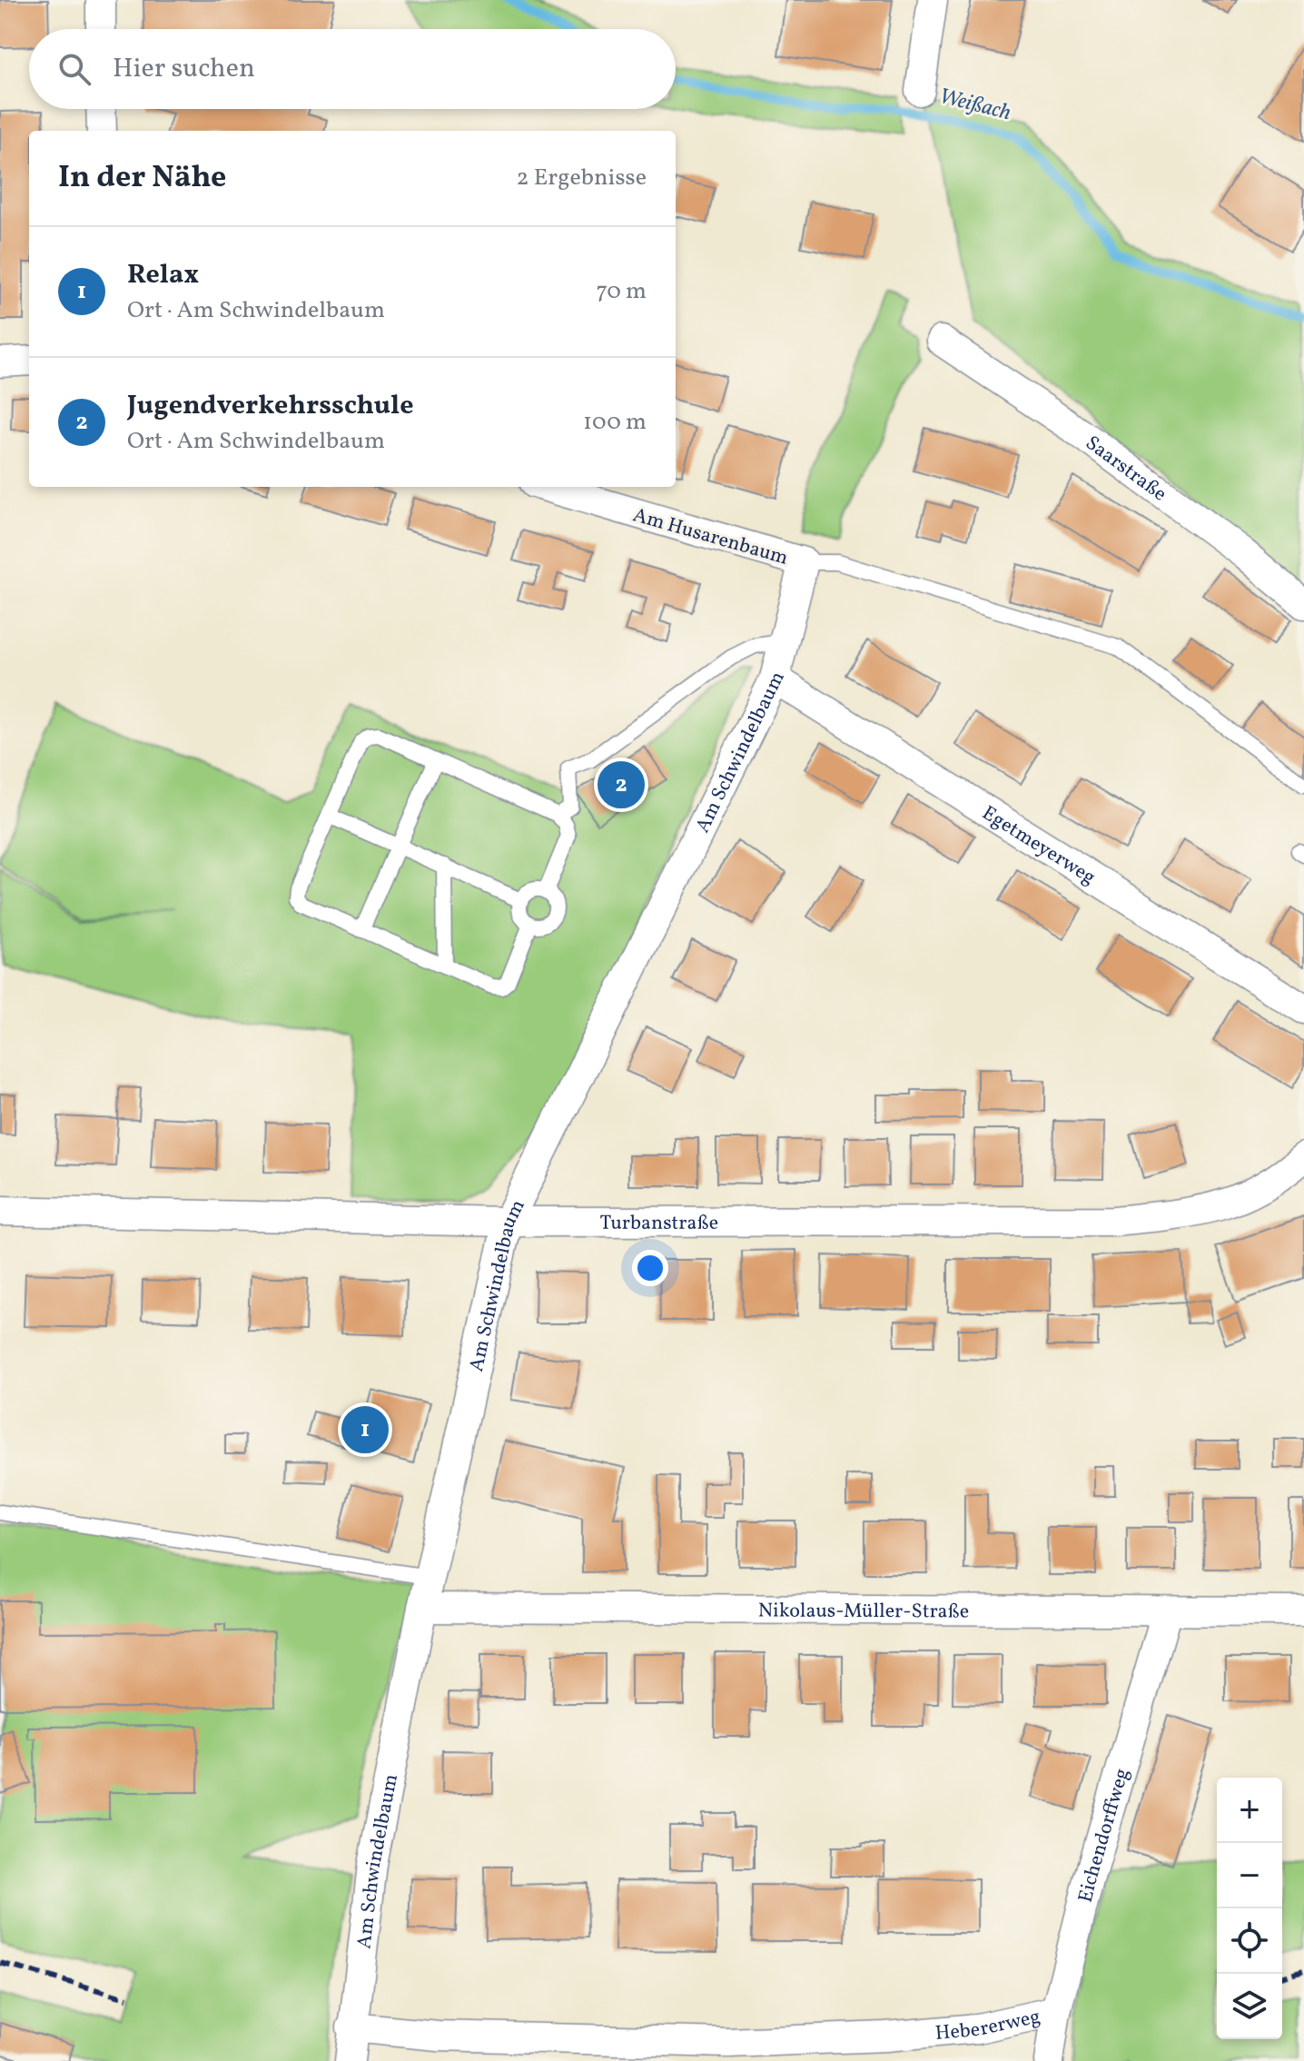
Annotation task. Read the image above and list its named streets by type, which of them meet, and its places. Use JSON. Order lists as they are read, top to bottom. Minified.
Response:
{"streets":{"street":["Saarstraße","Am Husarenbaum","Am Schwindelbaum","Egetmeyerweg","Turbanstraße","Nikolaus-Müller-Straße","Eichendorffweg","Hebererweg"]},"crossings":[["Am Husarenbaum","Am Schwindelbaum"],["Am Schwindelbaum","Egetmeyerweg"],["Am Schwindelbaum","Turbanstraße"],["Am Schwindelbaum","Nikolaus-Müller-Straße"],["Am Schwindelbaum","Hebererweg"],["Nikolaus-Müller-Straße","Eichendorffweg"],["Eichendorffweg","Hebererweg"]],"water":["Weißach"],"page":{"search":"Hier suchen","heading":["In der Nähe","2 Ergebnisse"],"list":[{"mark":"1","name":"Relax","note":"Ort · Am Schwindelbaum","value":"70 m"},{"mark":"2","name":"Jugendverkehrsschule","note":"Ort · Am Schwindelbaum","value":"100 m"}],"pins":["2","1"],"map_buttons":["+","−"]}}
